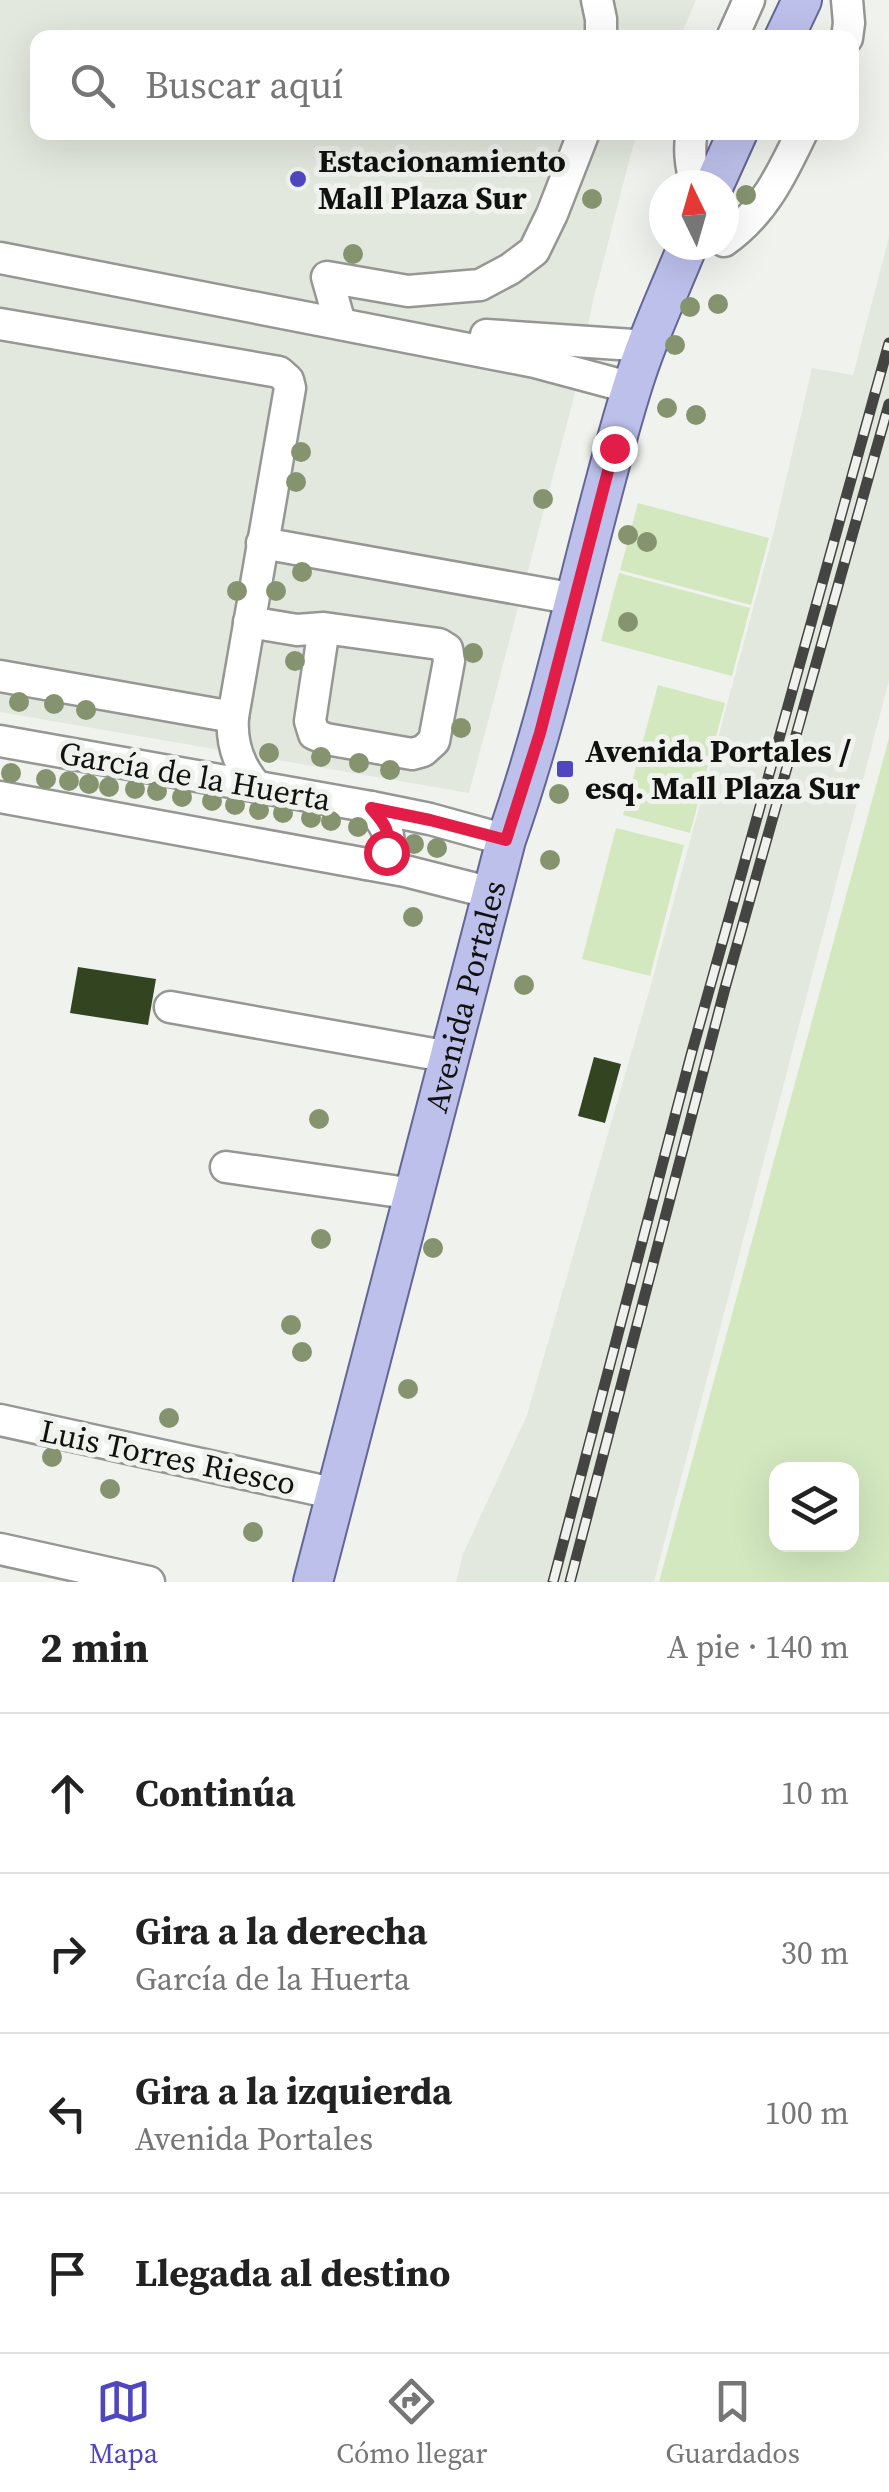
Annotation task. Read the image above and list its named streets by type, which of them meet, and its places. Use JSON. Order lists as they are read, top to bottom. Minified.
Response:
{"streets":{"main road":["Avenida Portales"],"street":["García de la Huerta","Luis Torres Riesco"]},"crossings":[["García de la Huerta","Avenida Portales"],["Avenida Portales","Luis Torres Riesco"]],"places":{"other":["Estacionamiento Mall Plaza Sur"],"transit":["Avenida Portales / esq. Mall Plaza Sur"]},"north":"top","page":{"search":"Buscar aquí","heading":["2 min","A pie · 140 m"],"list":[["Continúa","10 m"],["Gira a la derecha","García de la Huerta","30 m"],["Gira a la izquierda","Avenida Portales","100 m"],"Llegada al destino"],"nav":["Mapa","Cómo llegar","Guardados"]}}
